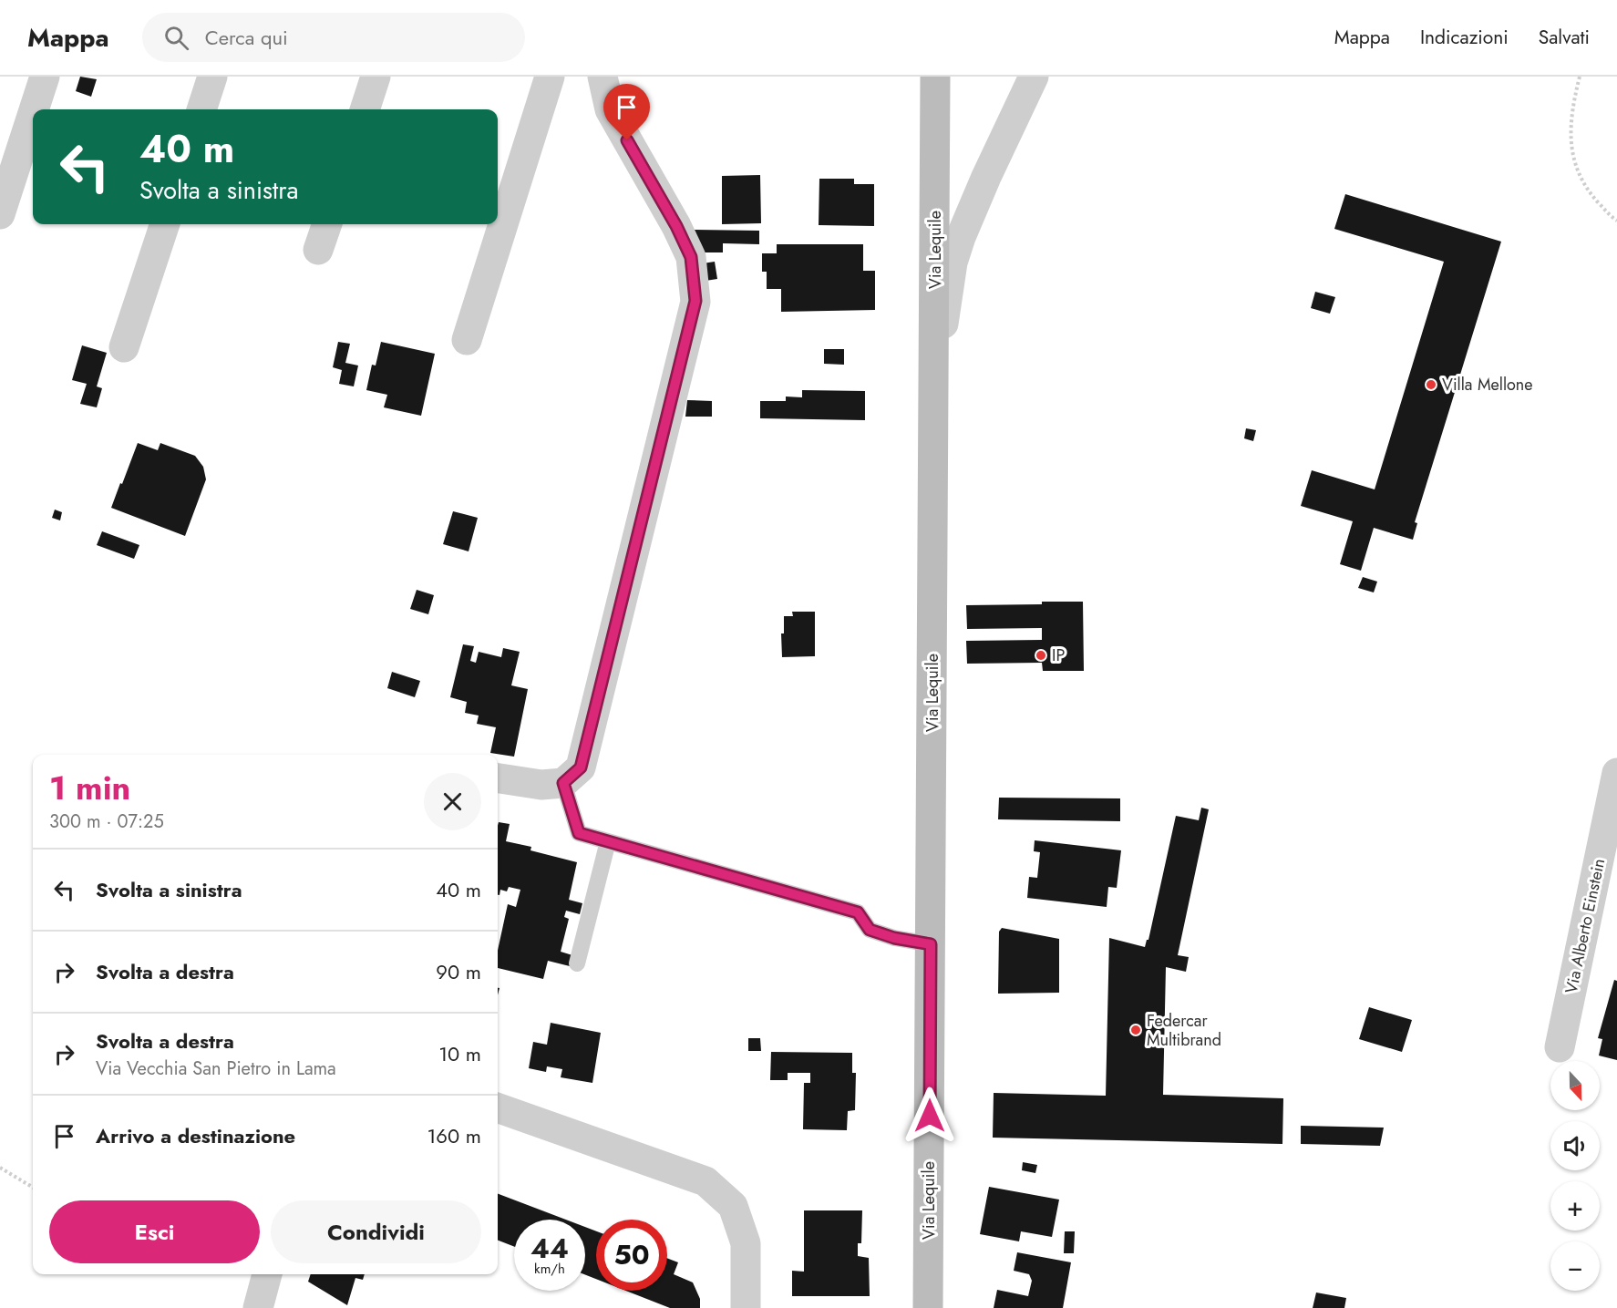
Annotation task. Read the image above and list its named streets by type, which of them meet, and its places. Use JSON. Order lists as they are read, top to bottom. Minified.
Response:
{"streets":{"main road":["Via Lequile"],"street":["Via Alberto Einstein"]},"places":["Villa Mellone","IP","Federcar Multibrand"],"north":"bottom","page":{"header":"Mappa","search":"Cerca qui","nav":["Mappa","Indicazioni","Salvati"],"turn":["40 m","Svolta a sinistra"],"heading":["1 min","300 m · 07:25"],"list":[{"name":"Svolta a sinistra","value":"40 m"},{"name":"Svolta a destra","value":"90 m"},{"name":"Svolta a destra","note":"Via Vecchia San Pietro in Lama","value":"10 m"},{"name":"Arrivo a destinazione","value":"160 m"}],"map_buttons":["+","−"],"buttons":["Esci","Condividi"],"speed":"44 km/h","limit":"50"}}
